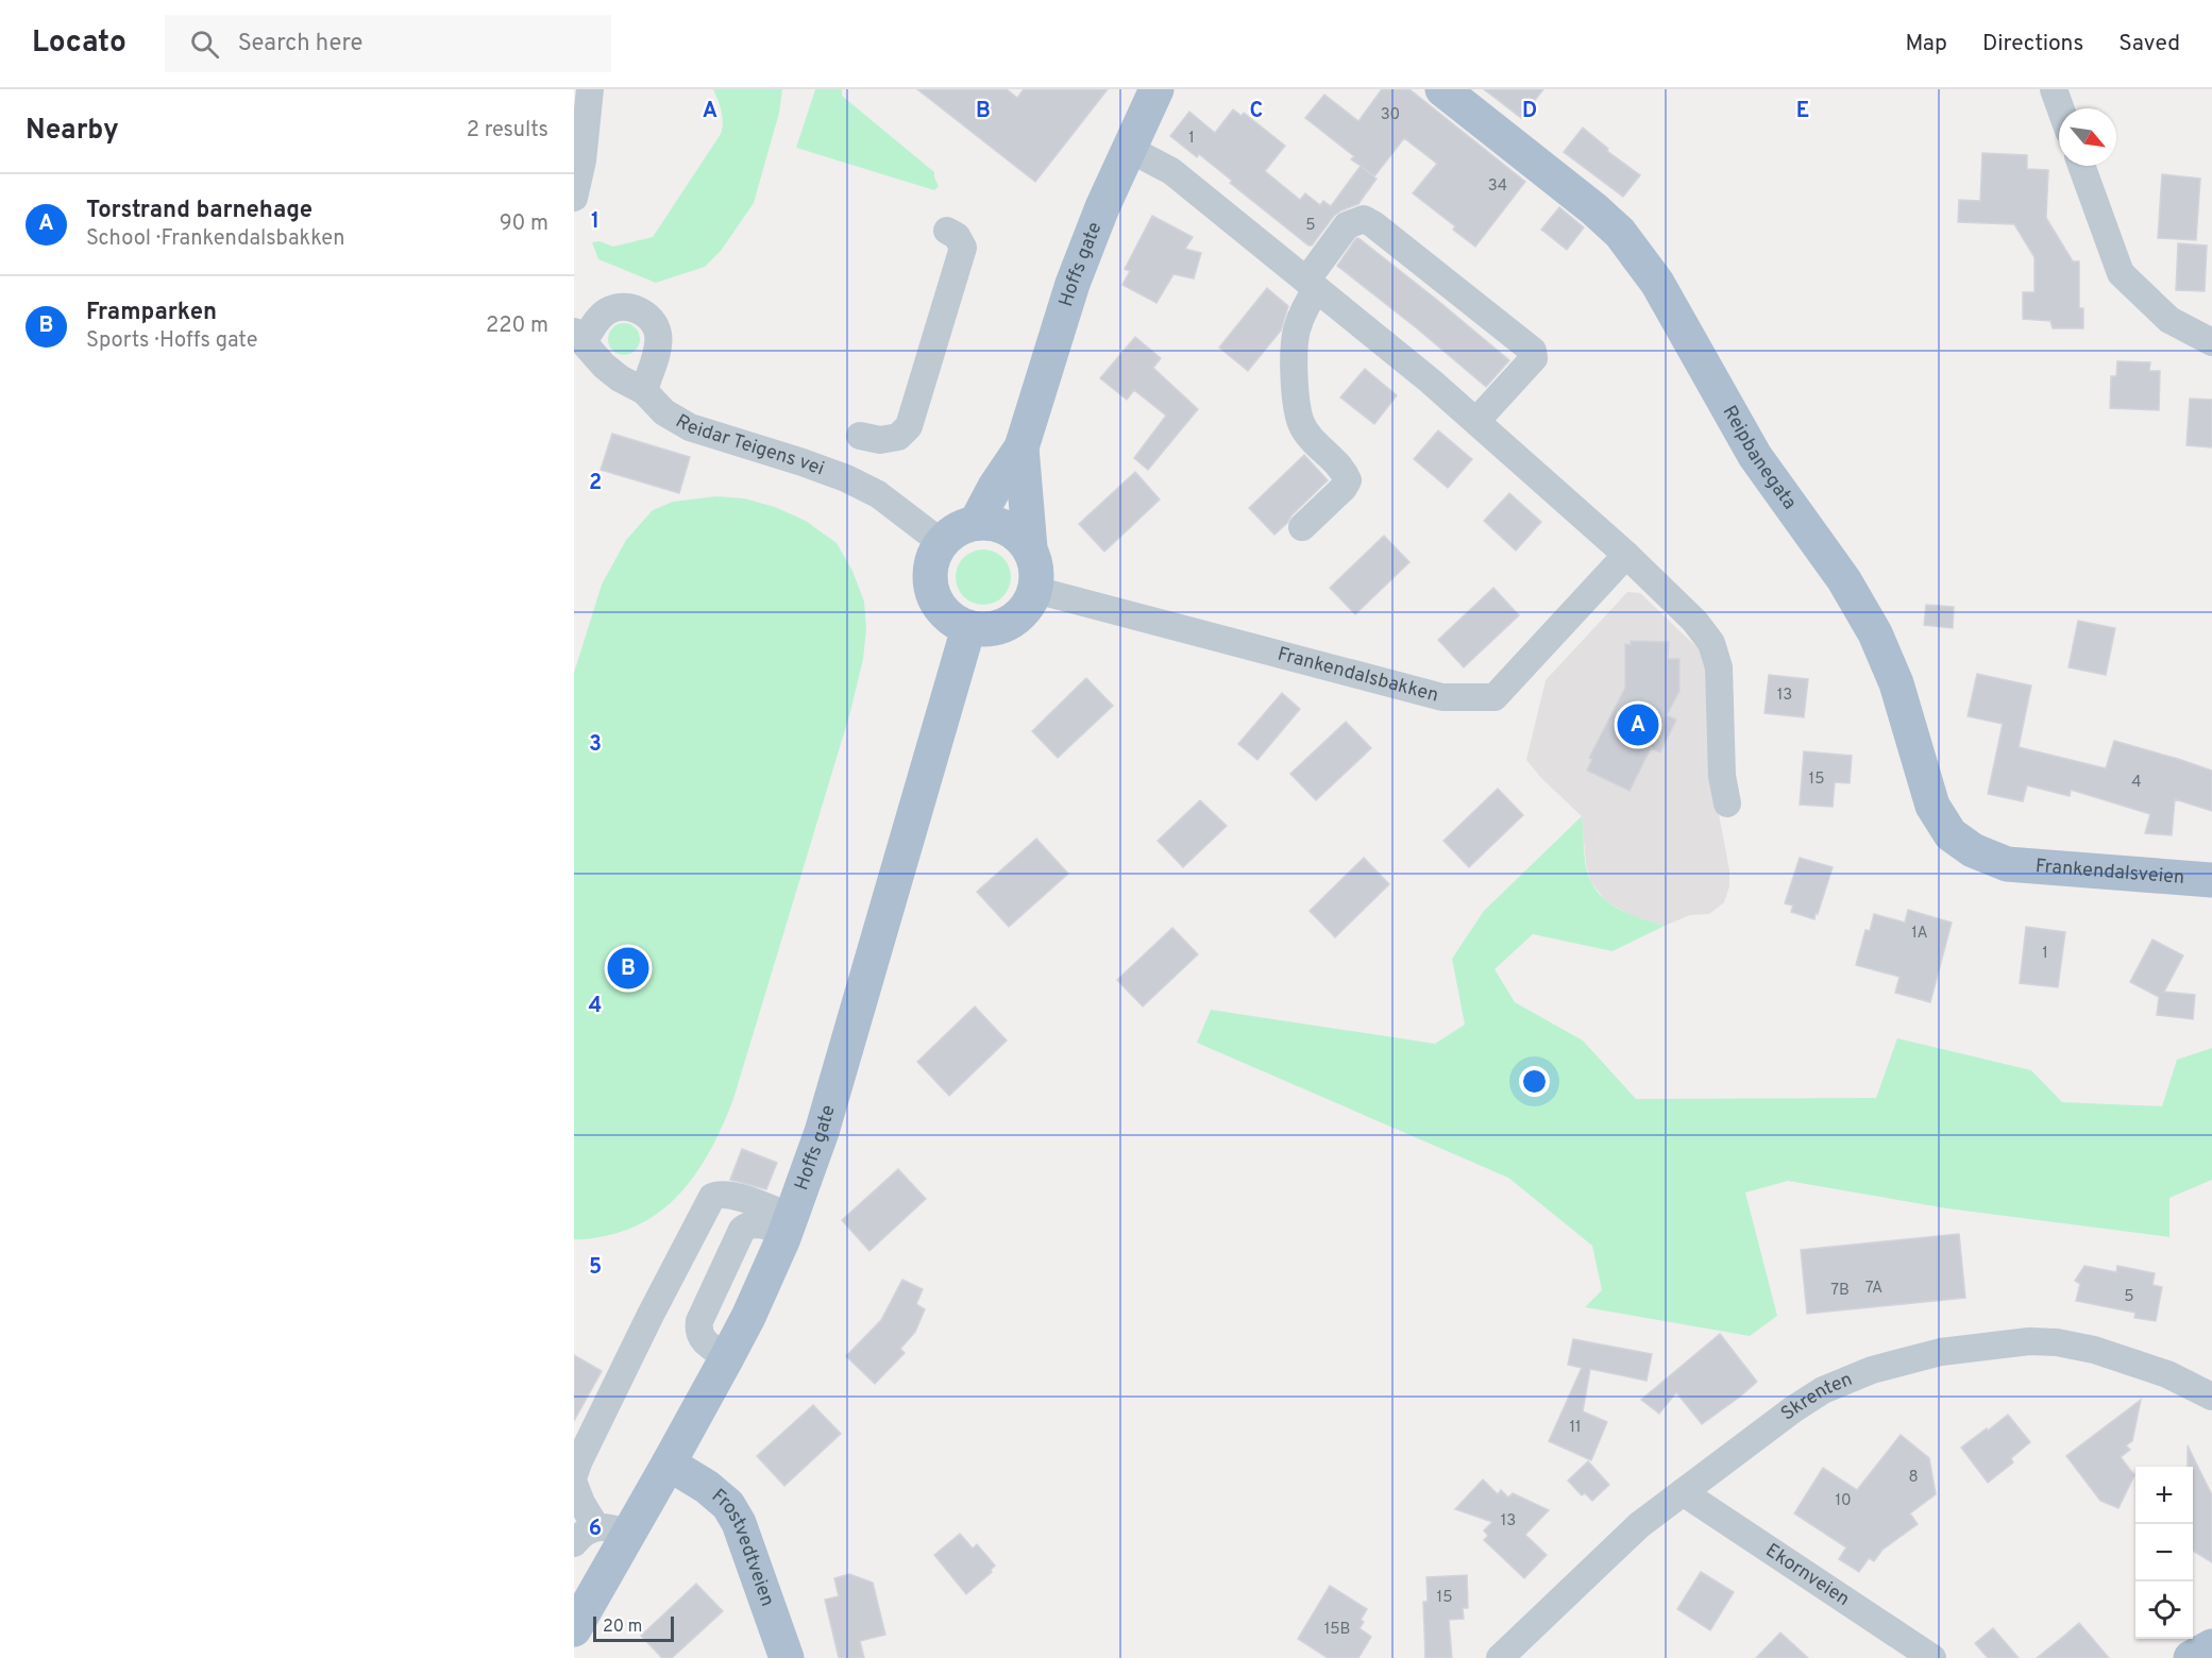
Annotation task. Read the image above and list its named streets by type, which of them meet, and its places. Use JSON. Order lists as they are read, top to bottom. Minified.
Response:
{"streets":{"main road":["Hoffs gate","Reipbanegata","Frankendalsveien","Frostvedtveien"],"street":["Reidar Teigens vei","Frankendalsbakken","Skrenten","Ekornveien"]},"crossings":[["Hoffs gate","Reidar Teigens vei"],["Hoffs gate","Frankendalsbakken"],["Hoffs gate","Frostvedtveien"],["Reidar Teigens vei","Frankendalsbakken"],["Reipbanegata","Frankendalsveien"],["Skrenten","Ekornveien"]],"house_numbers":["30","1","34","5","13","15","4","1A","1","7A","7B","5","11","8","10","13","15","15B"],"scale_bar":"20 m","north":"bottom right","page":{"header":"Locato","search":"Search here","nav":["Map","Directions","Saved"],"heading":["Nearby","2 results"],"list":[{"mark":"A","name":"Torstrand barnehage","note":"School · Frankendalsbakken","value":"90 m"},{"mark":"B","name":"Framparken","note":"Sports · Hoffs gate","value":"220 m"}],"pins":["A","B"],"map_buttons":["+","−"],"scale":"20 m"},"grid":{"columns":["A","B","C","D","E"],"rows":["1","2","3","4","5","6"]}}
